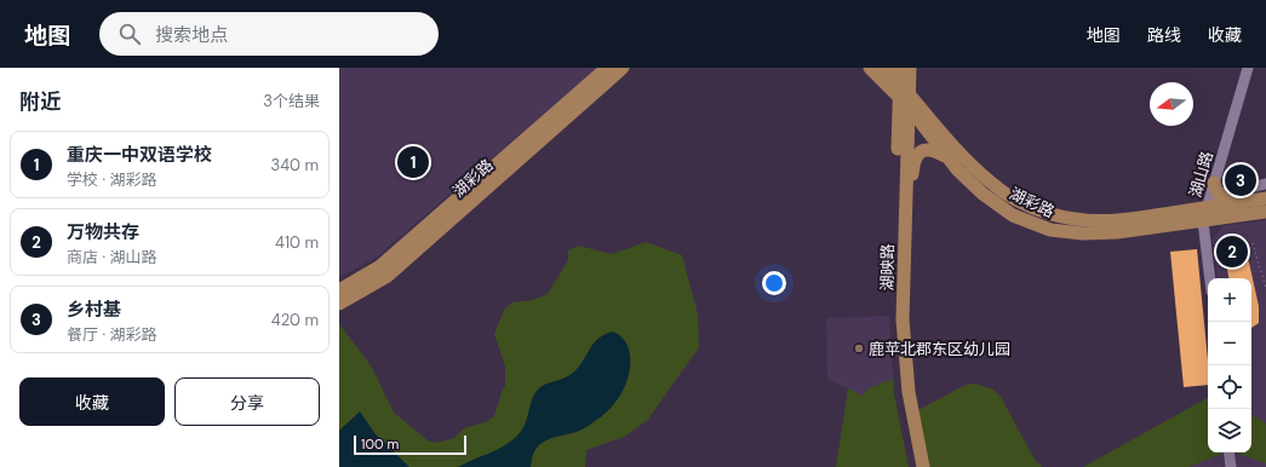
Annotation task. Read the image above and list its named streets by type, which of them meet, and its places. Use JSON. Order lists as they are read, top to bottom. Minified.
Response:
{"streets":{"main road":["湖彩路","湖映路"],"street":["湖山路"]},"crossings":[["湖山路","湖彩路"],["湖彩路","湖映路"]],"places":["鹿苹北郡东区幼儿园"],"scale_bar":"100 m","north":"left","page":{"header":"地图","search":"搜索地点","nav":["地图","路线","收藏"],"heading":["附近","3个结果"],"list":[{"mark":"1","name":"重庆一中双语学校","note":"学校 · 湖彩路","value":"340 m"},{"mark":"2","name":"万物共存","note":"商店 · 湖山路","value":"410 m"},{"mark":"3","name":"乡村基","note":"餐厅 · 湖彩路","value":"420 m"}],"pins":["1","3","2"],"map_buttons":["+","−"],"buttons":["收藏","分享"],"scale":"100 m"}}
